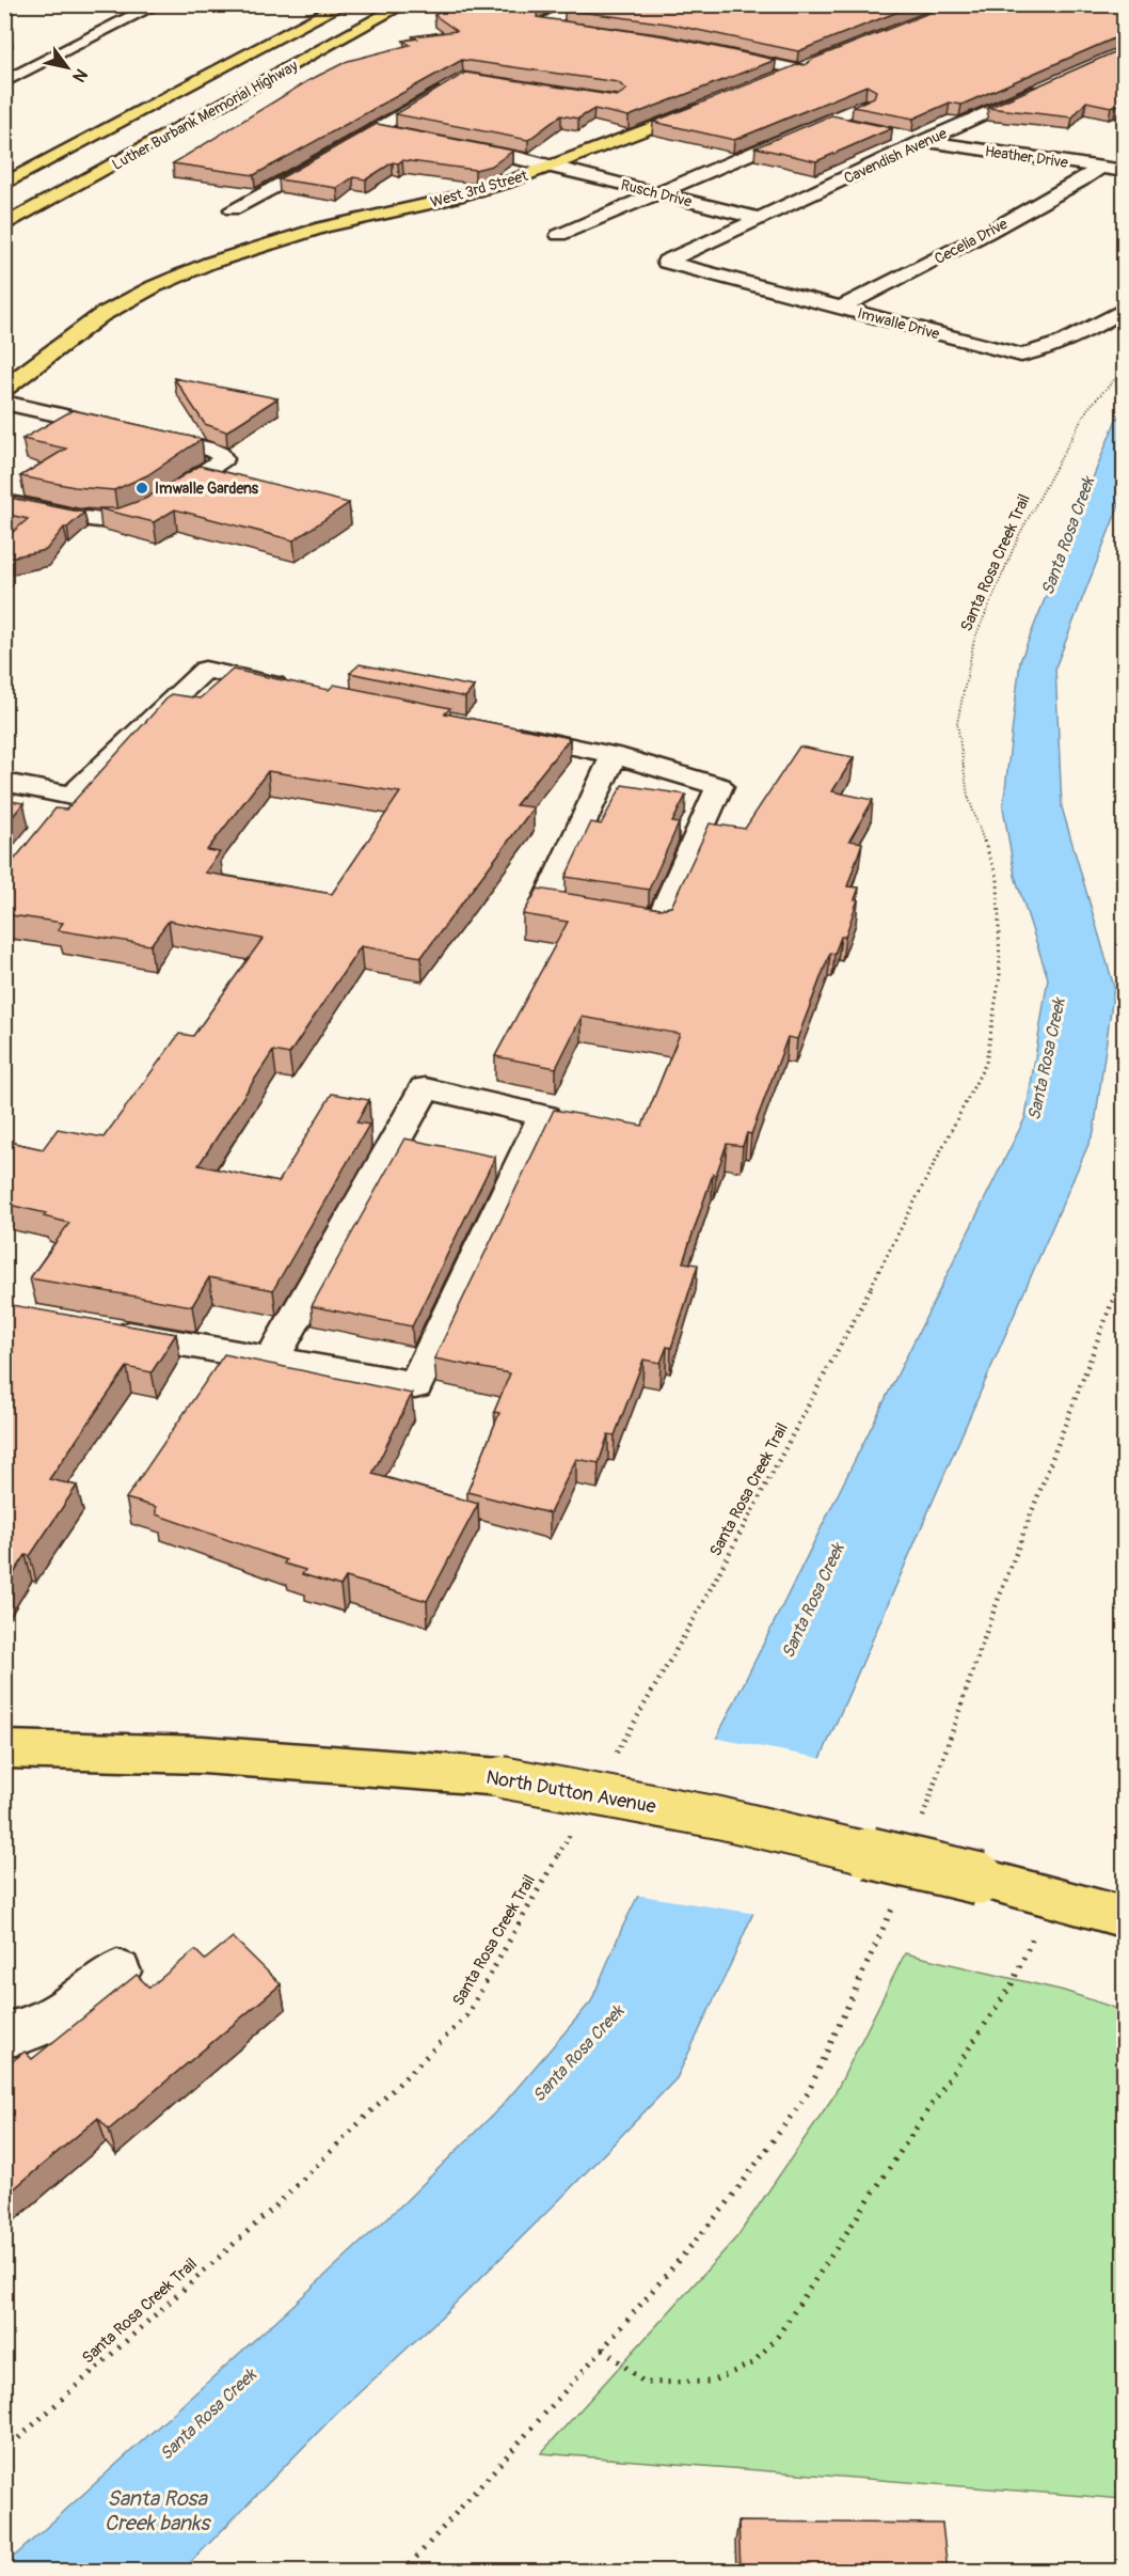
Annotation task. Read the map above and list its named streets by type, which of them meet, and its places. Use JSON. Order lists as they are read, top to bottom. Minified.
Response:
{"streets":{"main road":["Luther Burbank Memorial Highway","West 3rd Street","North Dutton Avenue"],"street":["Cavendish Avenue","Heather Drive","Rusch Drive","Cecelia Drive","Imwalle Drive"],"path":["Santa Rosa Creek Trail"]},"crossings":[["Cavendish Avenue","Heather Drive"],["Cavendish Avenue","Rusch Drive"],["Cavendish Avenue","Imwalle Drive"],["Heather Drive","Cecelia Drive"],["West 3rd Street","Rusch Drive"],["Cecelia Drive","Imwalle Drive"]],"water":["Santa Rosa Creek","Santa Rosa Creek banks"],"places":["Imwalle Gardens"],"north":"bottom right"}
